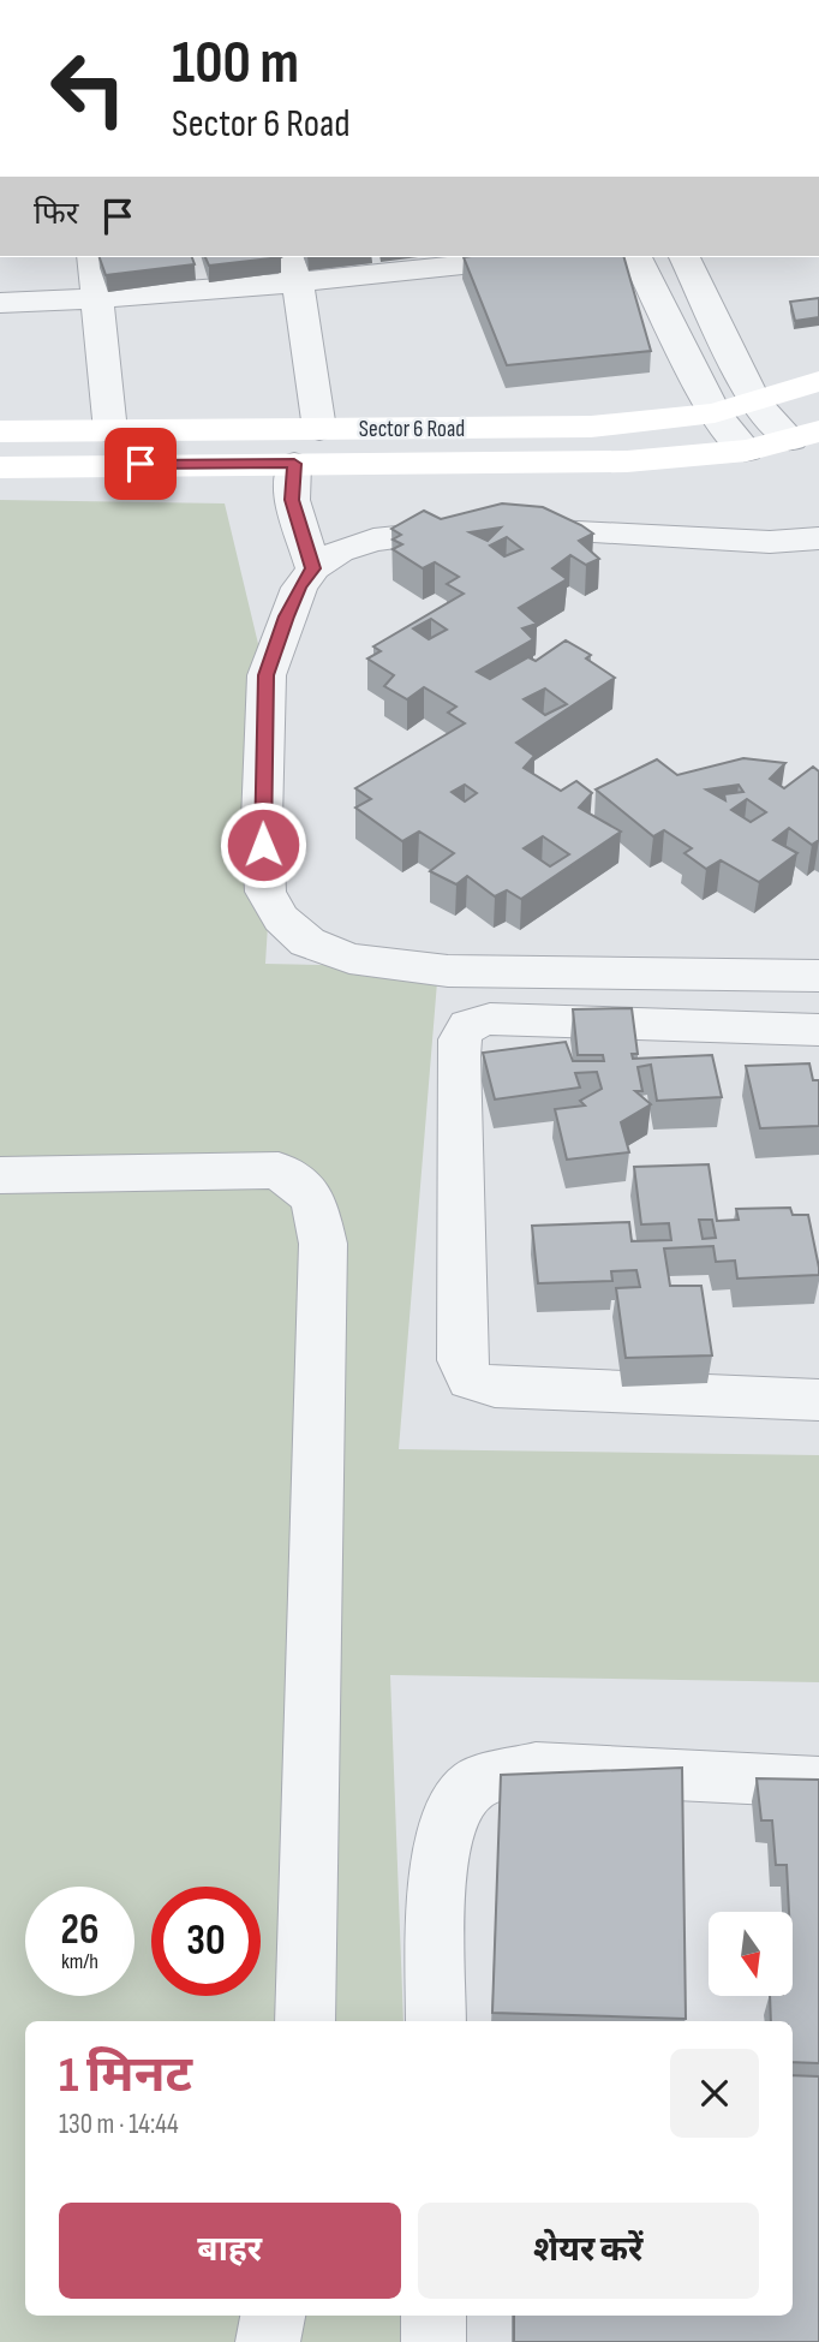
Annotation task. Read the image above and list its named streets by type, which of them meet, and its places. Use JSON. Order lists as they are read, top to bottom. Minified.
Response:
{"streets":{"street":["Sector 6 Road"]},"north":"bottom","page":{"turn":["100 m","Sector 6 Road"],"then":"फिर","speed":"26 km/h","limit":"30","heading":["1 मिनट","130 m · 14:44"],"buttons":["बाहर","शेयर करें"]}}
